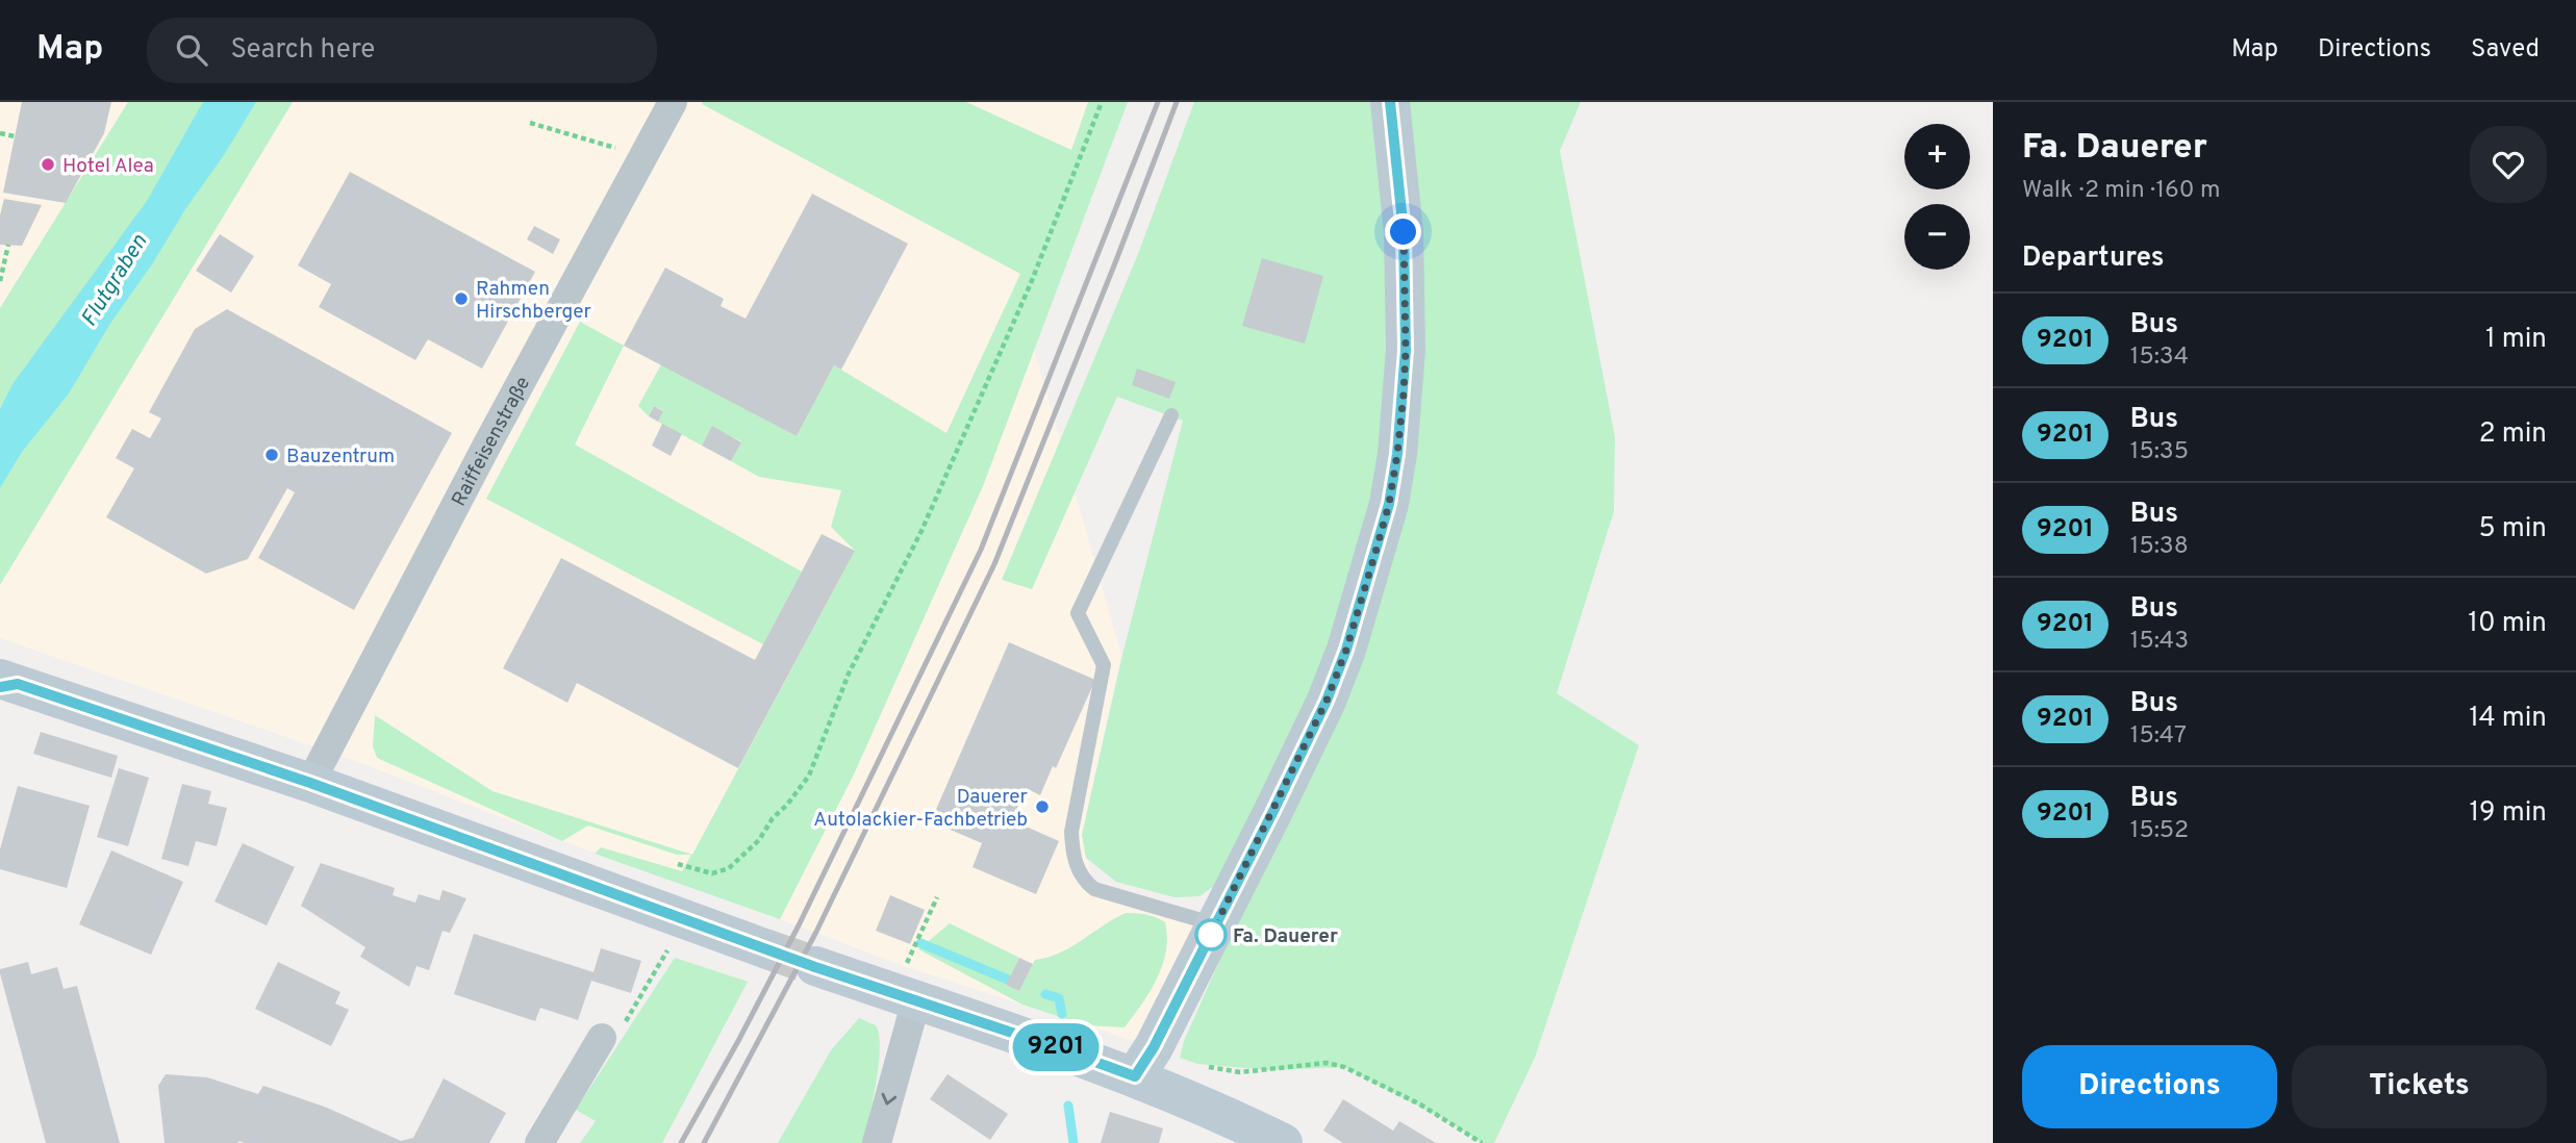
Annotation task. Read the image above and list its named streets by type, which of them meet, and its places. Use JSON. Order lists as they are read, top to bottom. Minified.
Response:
{"streets":{"street":["Raiffeisenstraße"]},"water":["Flutgraben"],"places":["Hotel Alea","Rahmen Hirschberger","Bauzentrum","Dauerer Autolackier-Fachbetrieb","Fa. Dauerer"],"lines":["bus line 9201"],"page":{"header":"Map","search":"Search here","nav":["Map","Directions","Saved"],"on_map":"9201","heading":[["Fa. Dauerer","Walk · 2 min · 160 m"],"Departures"],"map_buttons":["+","−"],"list":[{"mark":"9201","name":"Bus","note":"15:34","value":"1 min"},{"mark":"9201","name":"Bus","note":"15:35","value":"2 min"},{"mark":"9201","name":"Bus","note":"15:38","value":"5 min"},{"mark":"9201","name":"Bus","note":"15:43","value":"10 min"},{"mark":"9201","name":"Bus","note":"15:47","value":"14 min"},{"mark":"9201","name":"Bus","note":"15:52","value":"19 min"}],"buttons":["Directions","Tickets"]}}
